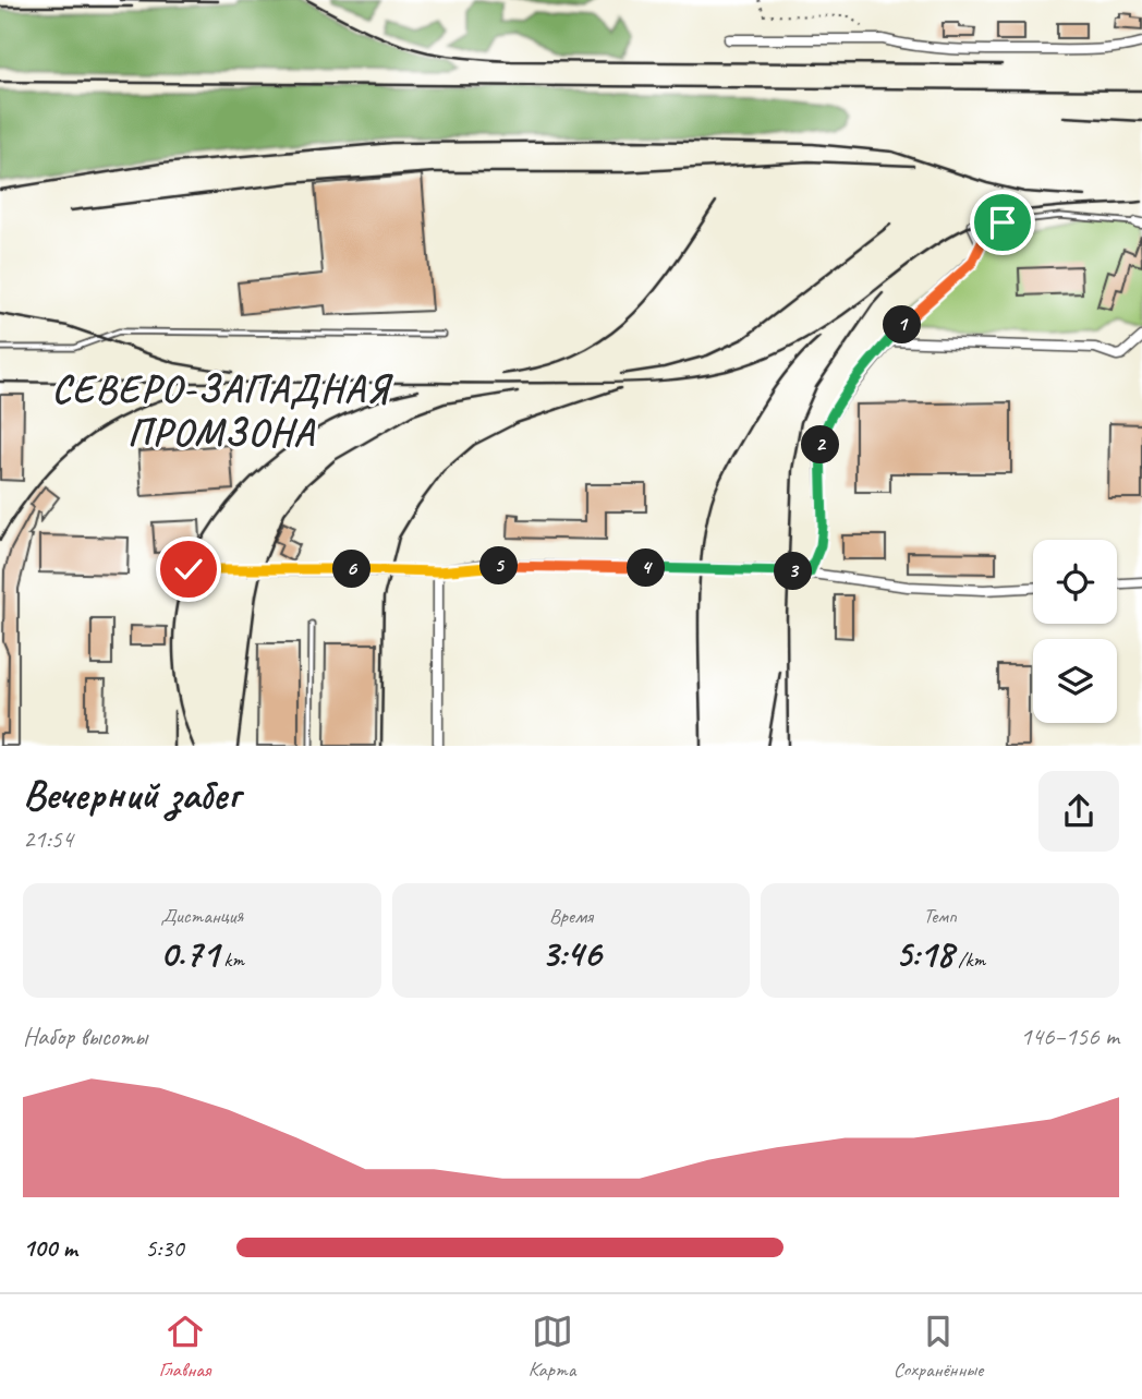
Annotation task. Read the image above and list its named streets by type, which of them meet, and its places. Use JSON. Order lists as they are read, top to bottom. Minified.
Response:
{"districts":["СЕВЕРО-ЗАПАДНАЯ ПРОМЗОНА"],"page":{"pins":["1","2","5","4","6","3"],"heading":["Вечерний забег","21:54"],"stats":[["Дистанция","0.71 km"],["Время","3:46"],["Темп","5:18 /km"]],"chart":["Набор высоты","146–156 m"],"list":[{"name":"100 m","note":"5:30"}],"tabs":["Главная","Карта","Сохранённые"]}}
